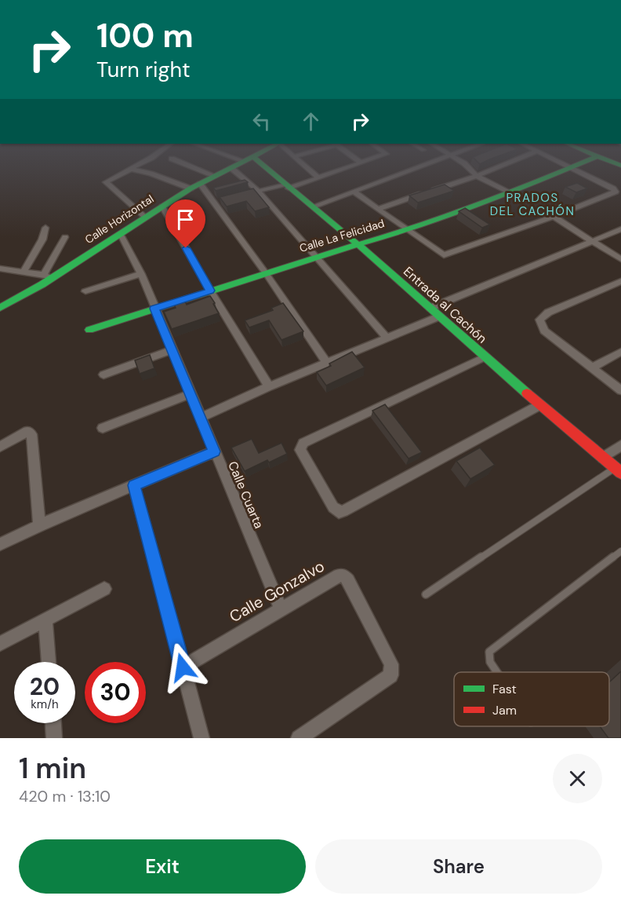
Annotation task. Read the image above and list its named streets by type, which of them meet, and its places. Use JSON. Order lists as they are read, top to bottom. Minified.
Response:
{"streets":{"street":["Calle Horizontal","Calle La Felicidad","Entrada al Cachón","Calle Cuarta","Calle Gonzalvo"]},"crossings":[["Calle Horizontal","Calle Cuarta"],["Calle La Felicidad","Entrada al Cachón"],["Calle La Felicidad","Calle Cuarta"],["Calle Cuarta","Calle Gonzalvo"]],"districts":["PRADOS DEL CACHÓN"],"legend":["Fast","Jam"],"page":{"turn":["100 m","Turn right"],"speed":"20 km/h","limit":"30","heading":["1 min","420 m · 13:10"],"buttons":["Exit","Share"]}}
